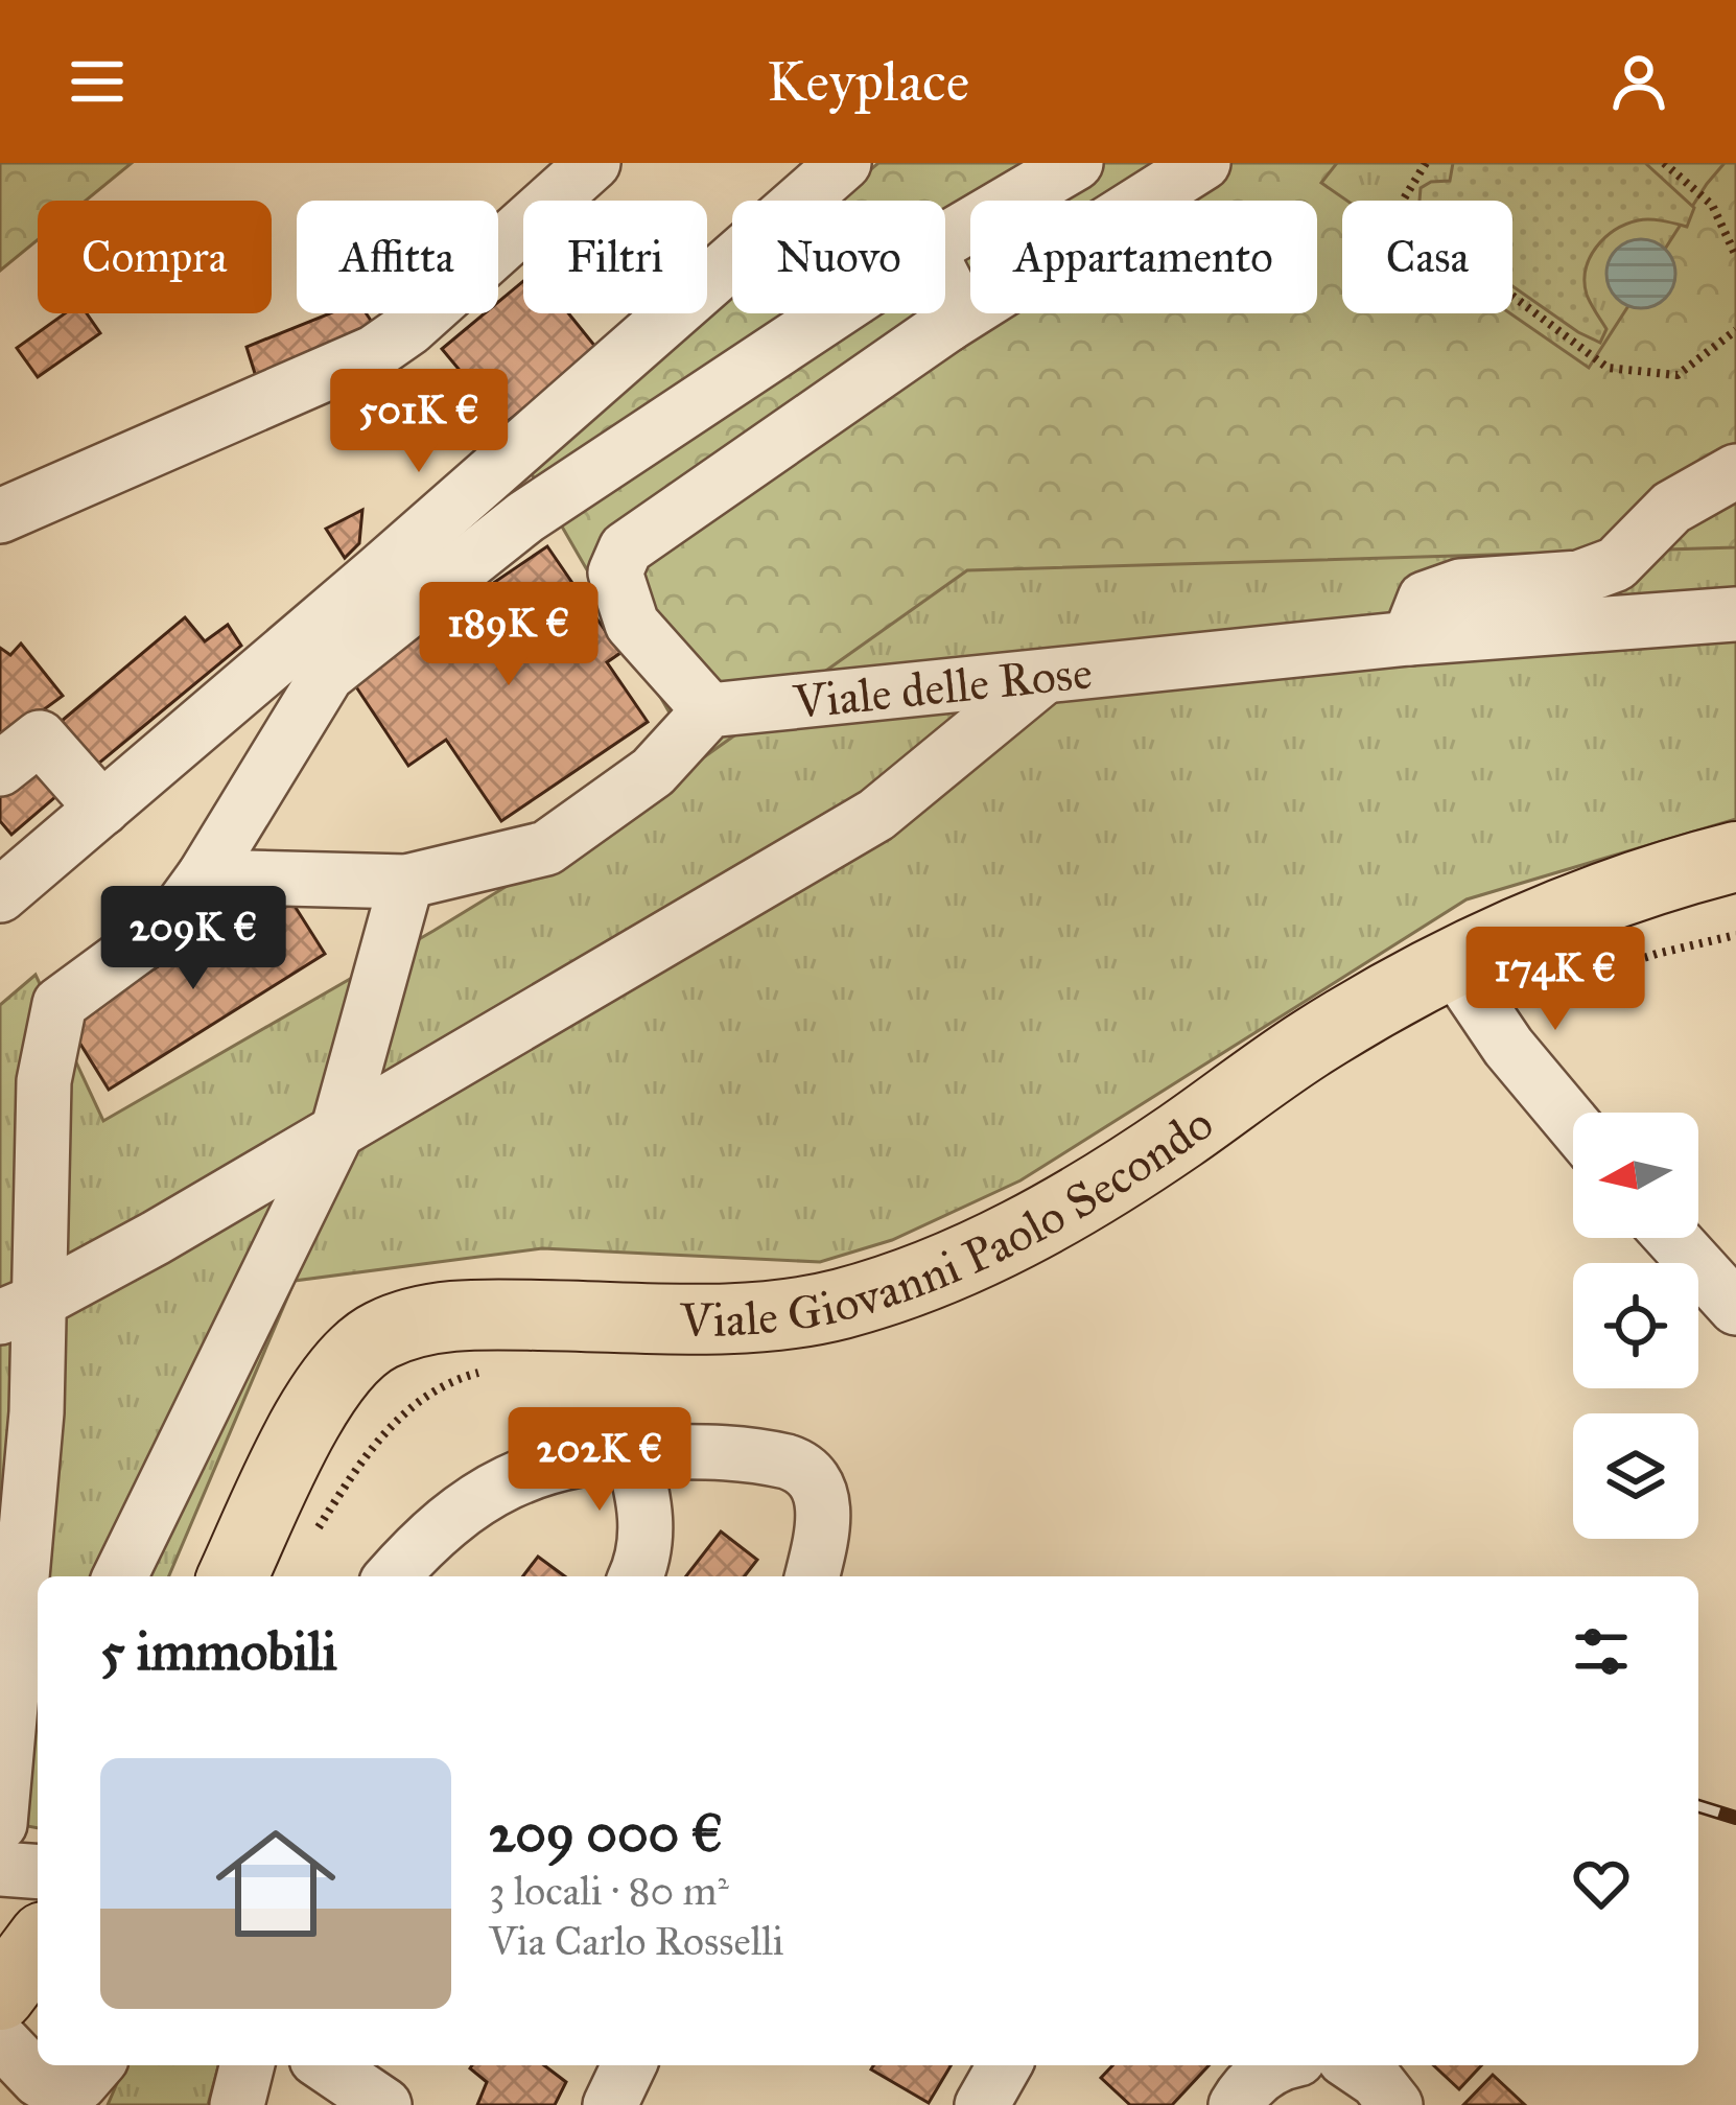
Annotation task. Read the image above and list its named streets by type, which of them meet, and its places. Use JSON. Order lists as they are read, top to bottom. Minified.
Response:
{"streets":{"main road":["Viale Giovanni Paolo Secondo"],"street":["Viale delle Rose"]},"north":"left","page":{"header":"Keyplace","chip":["Compra","Affitta","Filtri","Nuovo","Appartamento","Casa"],"price":["501K €","189K €","209K €","174K €","202K €"],"heading":"5 immobili","list":[{"name":"209 000 €","note":"3 locali · 80 m² · Via Carlo Rosselli"}]}}
